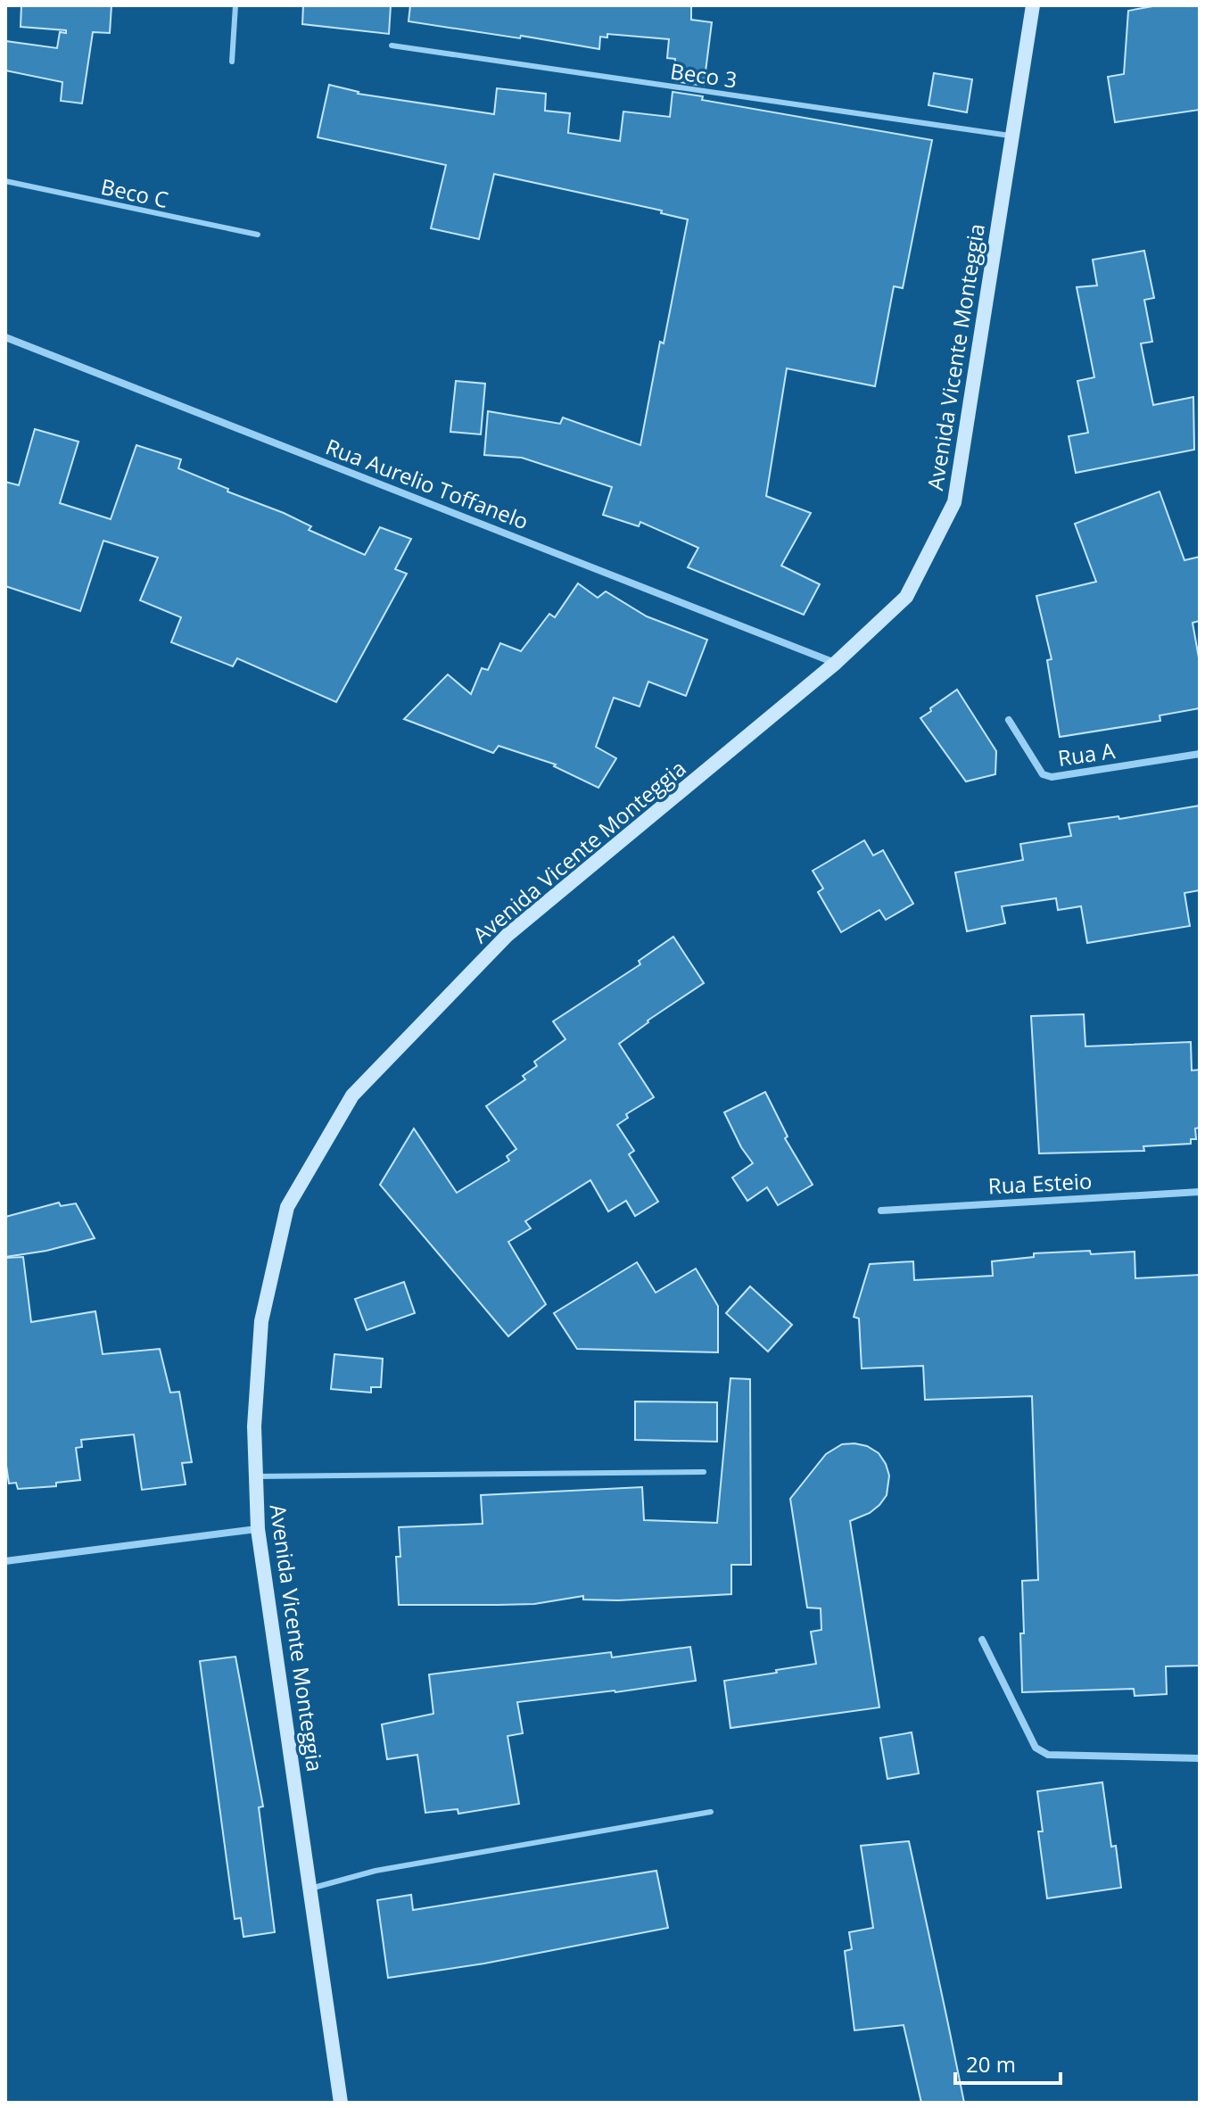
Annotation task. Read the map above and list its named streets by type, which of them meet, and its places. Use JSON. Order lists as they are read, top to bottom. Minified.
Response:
{"streets":{"main road":["Avenida Vicente Monteggia"],"street":["Rua Aurelio Toffanelo","Rua A","Rua Esteio"],"lane":["Beco 3","Beco C"]},"crossings":[["Beco 3","Avenida Vicente Monteggia"],["Avenida Vicente Monteggia","Rua Aurelio Toffanelo"]],"scale_bar":"20 m"}
